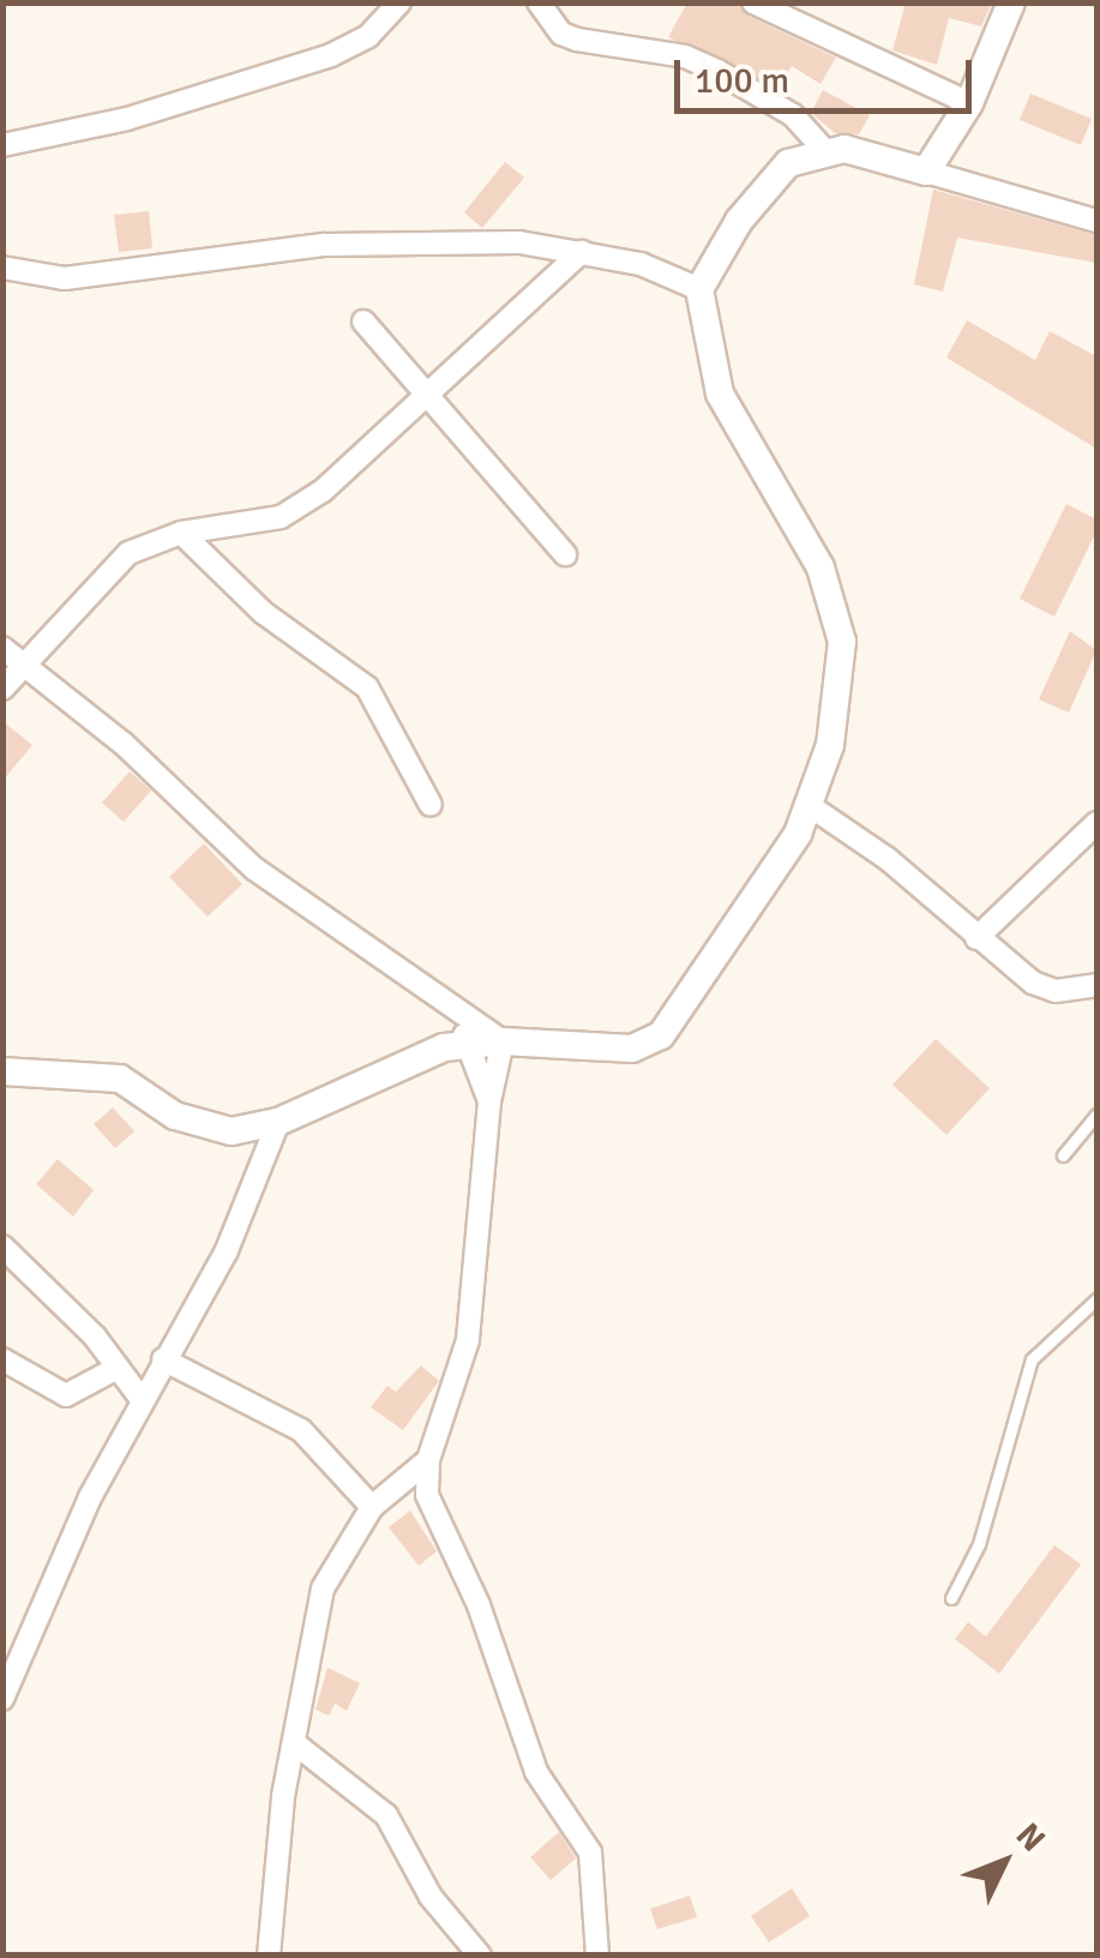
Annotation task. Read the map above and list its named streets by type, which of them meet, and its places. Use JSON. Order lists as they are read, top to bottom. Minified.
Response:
{"scale_bar":"100 m","north":"top right"}
